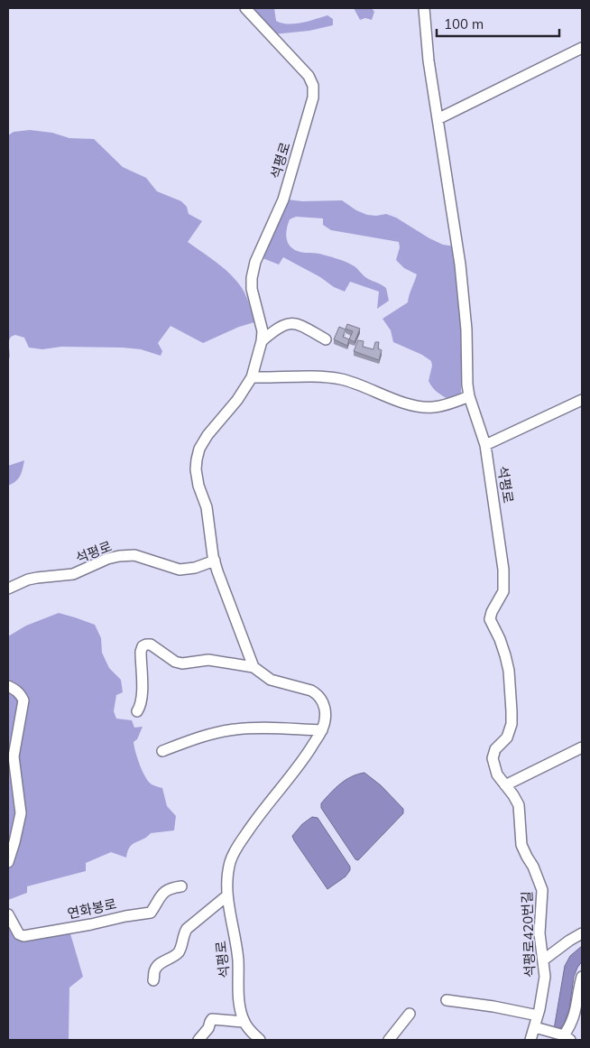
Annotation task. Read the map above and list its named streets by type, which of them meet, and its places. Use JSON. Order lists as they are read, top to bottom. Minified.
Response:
{"streets":{"street":["석평로","연화봉로","석평로420번길"]},"crossings":[["석평로","석평로420번길"]],"scale_bar":"100 m"}
